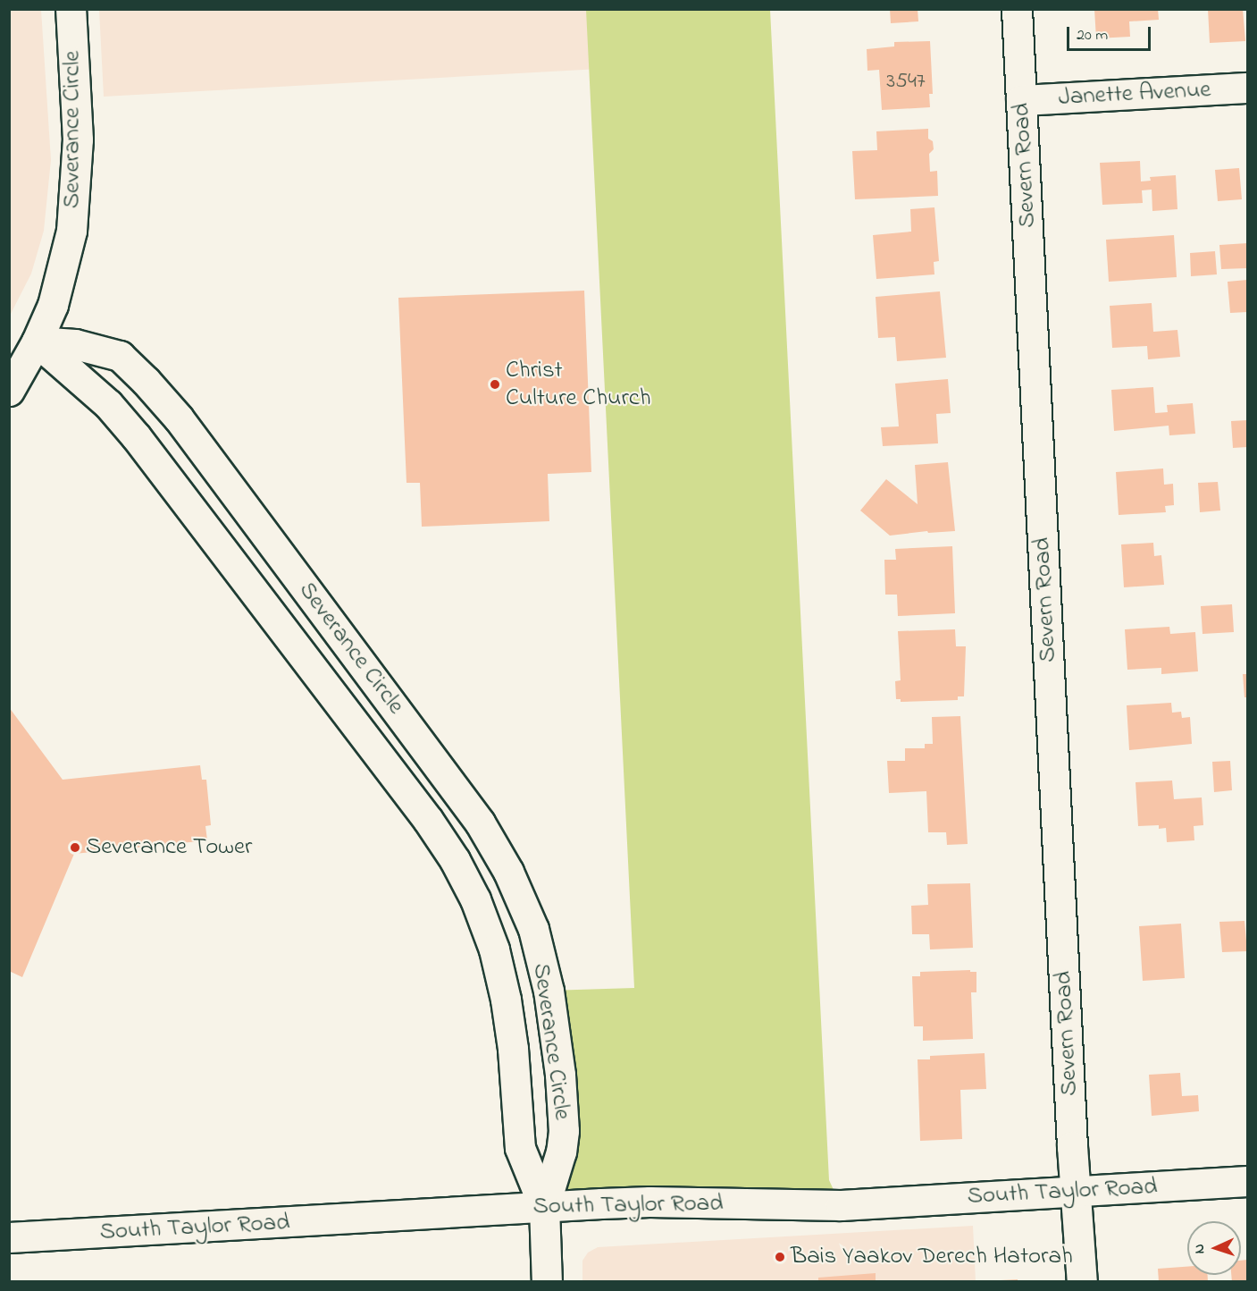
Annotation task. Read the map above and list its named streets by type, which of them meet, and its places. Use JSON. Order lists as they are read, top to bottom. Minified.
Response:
{"streets":{"street":["Janette Avenue","Severance Circle","Severn Road","South Taylor Road"]},"crossings":[["Janette Avenue","Severn Road"],["Severance Circle","South Taylor Road"],["Severn Road","South Taylor Road"]],"places":["Christ Culture Church","Severance Tower","Bais Yaakov Derech Hatorah"],"house_numbers":["3547"],"scale_bar":"20 m","north":"left"}
